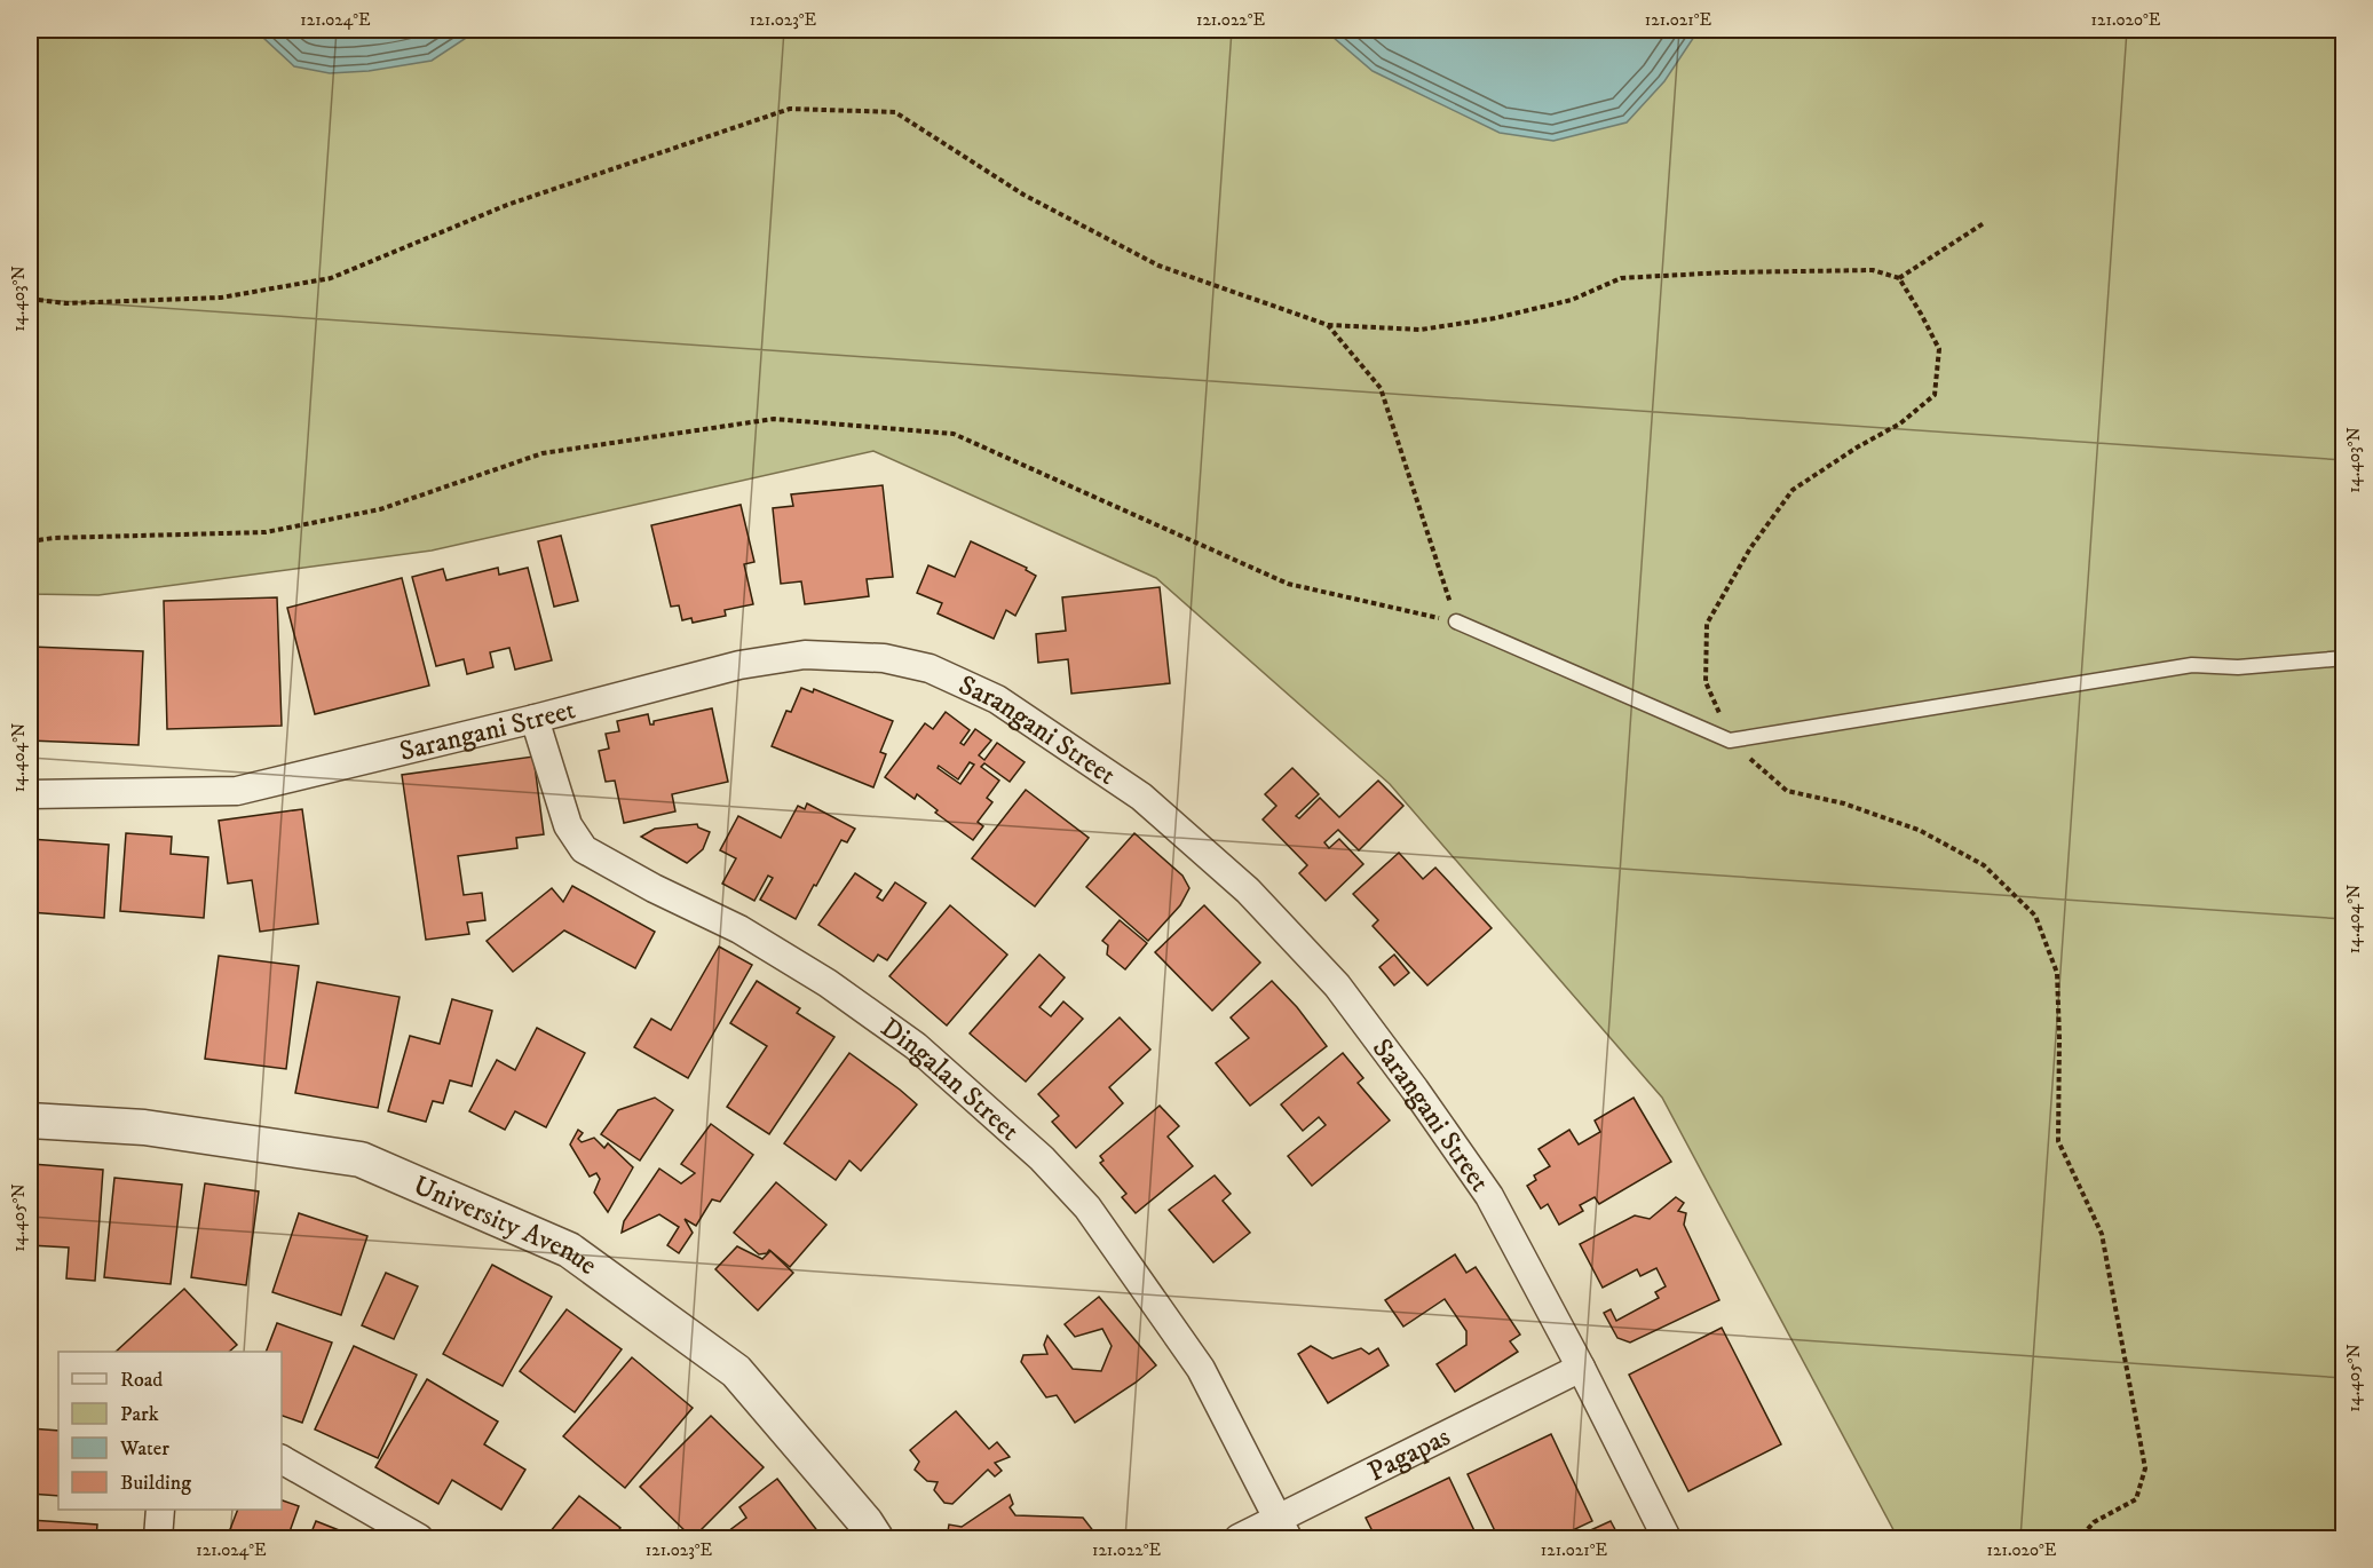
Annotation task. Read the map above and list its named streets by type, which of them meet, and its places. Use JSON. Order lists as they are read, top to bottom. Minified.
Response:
{"streets":{"street":["Sarangani Street","Dingalan Street","University Avenue","Pagapas"]},"crossings":[["Sarangani Street","Dingalan Street"],["Sarangani Street","Pagapas"],["Dingalan Street","Pagapas"]],"legend":["Road","Park","Water","Building"],"coordinates":["121.024°E","121.023°E","121.022°E","121.021°E","121.020°E","14.403°N","14.404°N","14.405°N"]}
